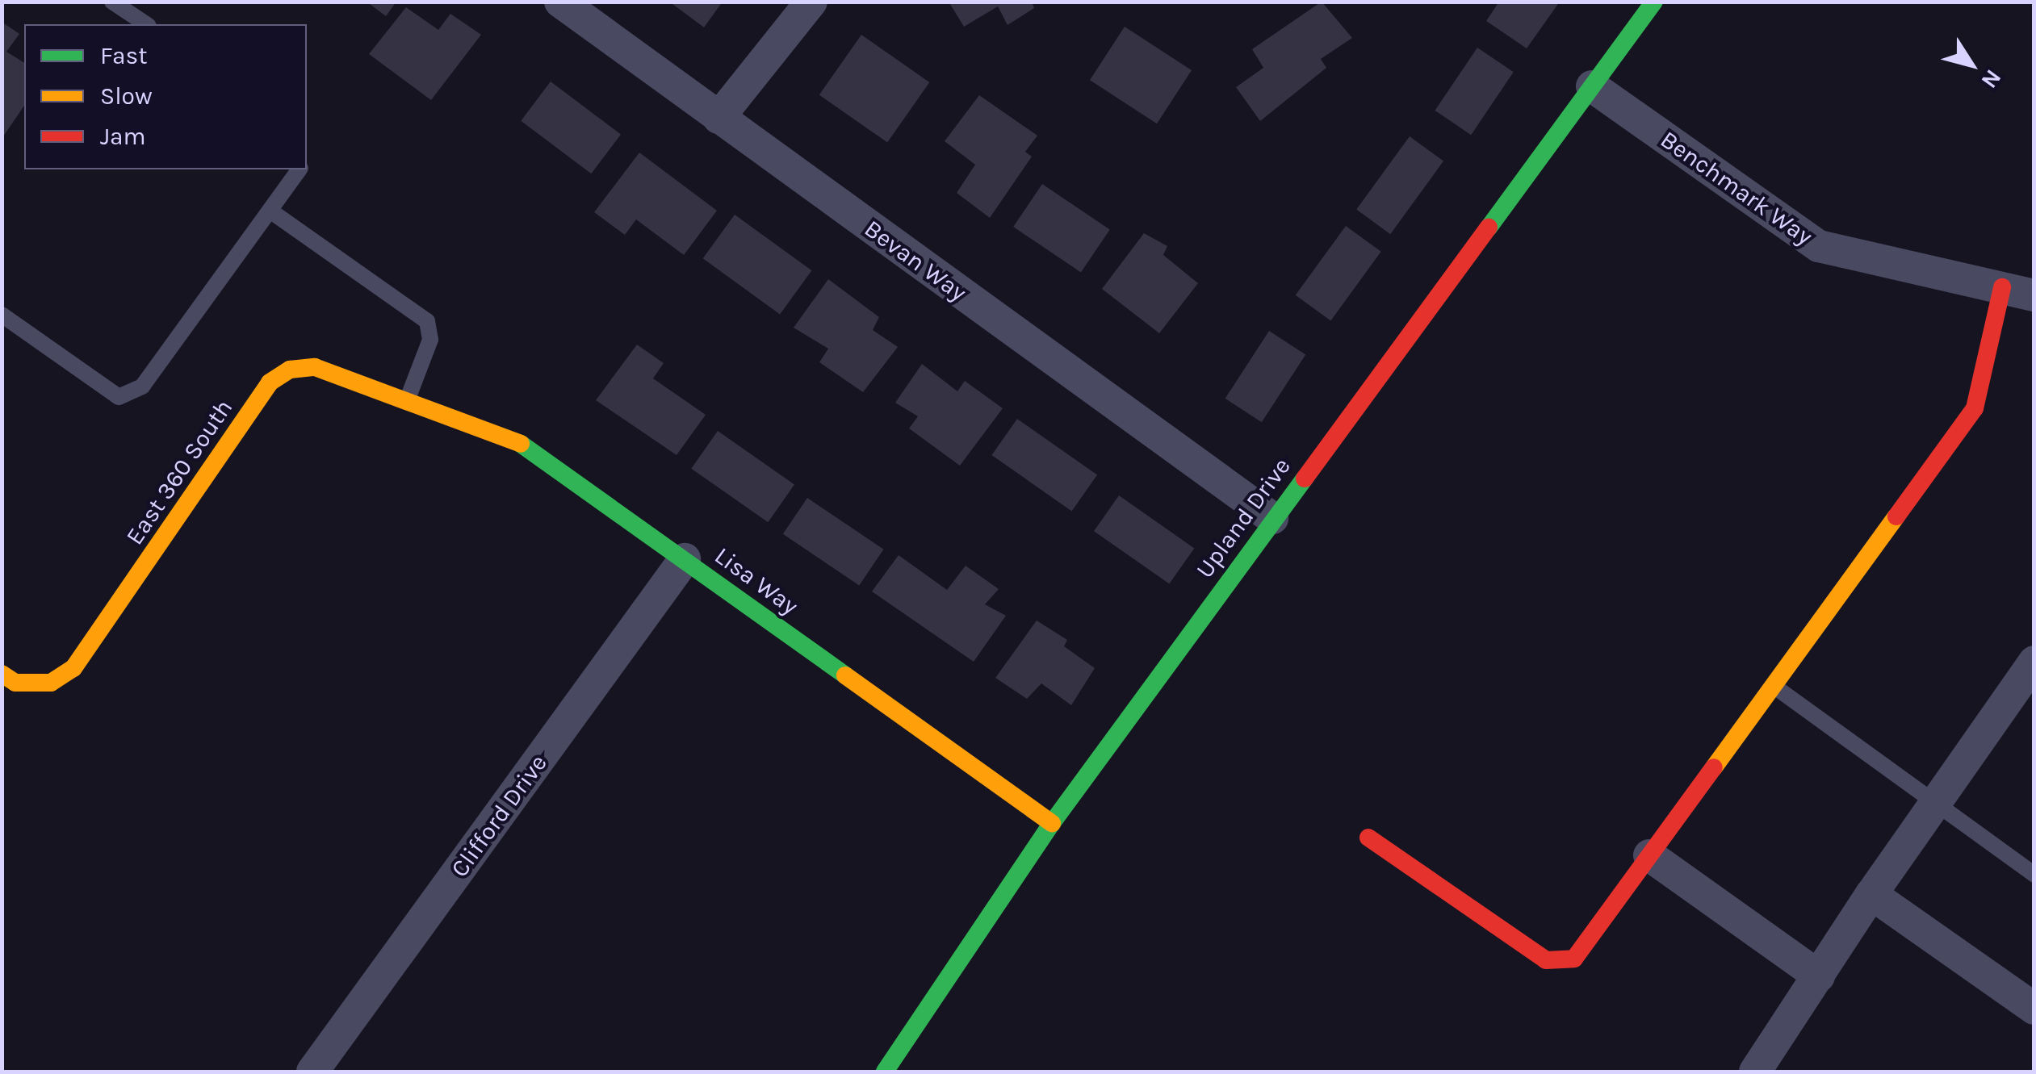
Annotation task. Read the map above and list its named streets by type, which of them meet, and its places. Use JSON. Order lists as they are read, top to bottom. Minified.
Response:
{"streets":{"street":["Benchmark Way","Bevan Way","East 360 South","Upland Drive","Lisa Way","Clifford Drive"]},"crossings":[["Benchmark Way","Upland Drive"],["Bevan Way","Upland Drive"],["East 360 South","Lisa Way"],["Upland Drive","Lisa Way"],["Lisa Way","Clifford Drive"]],"legend":["Fast","Slow","Jam"],"north":"bottom right"}
